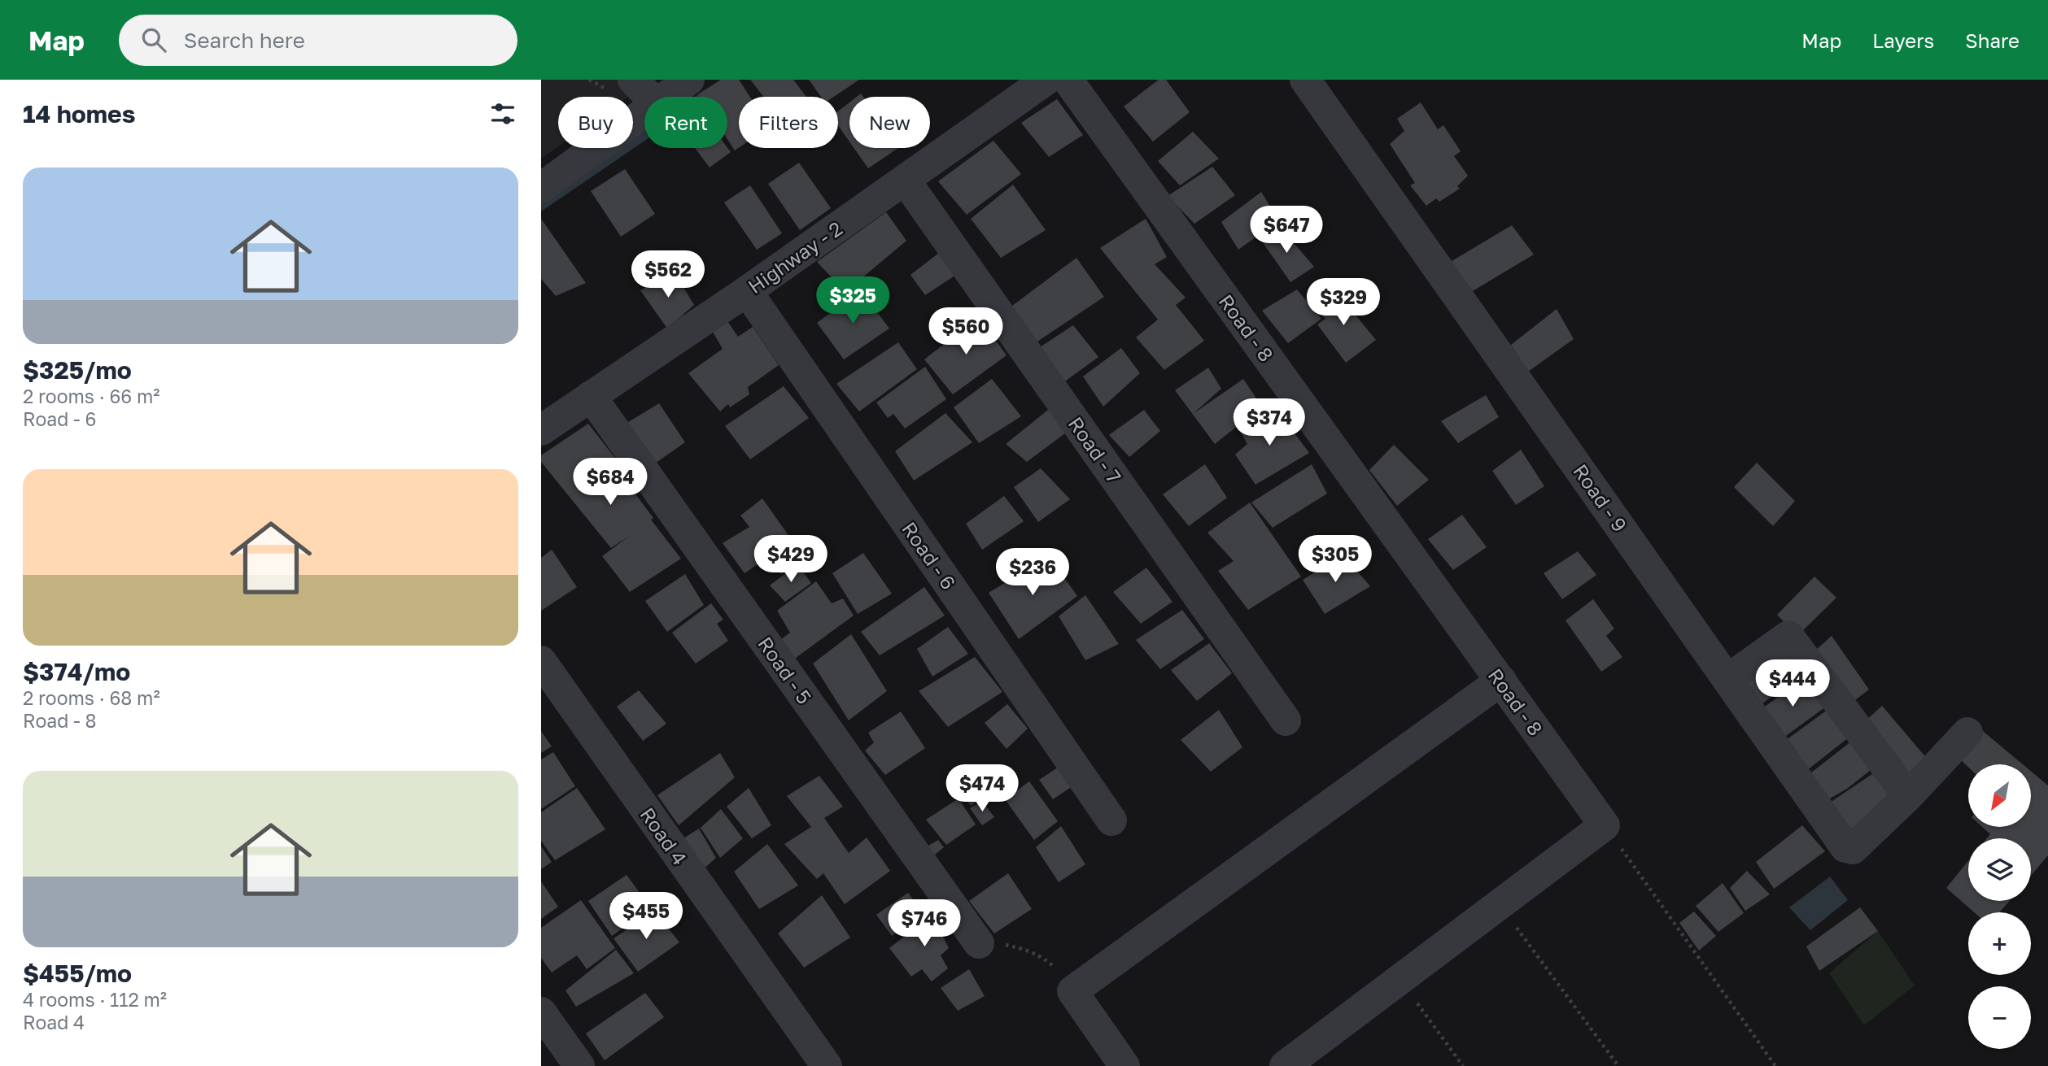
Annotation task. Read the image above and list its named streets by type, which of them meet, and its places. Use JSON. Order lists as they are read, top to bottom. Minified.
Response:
{"streets":{"street":["Highway - 2","Road - 8","Road - 7","Road - 9","Road - 6","Road - 5","Road 4"]},"crossings":[["Highway - 2","Road - 7"],["Highway - 2","Road - 6"],["Highway - 2","Road - 5"]],"north":"bottom left","page":{"header":"Map","search":"Search here","nav":["Map","Layers","Share"],"heading":"14 homes","chip":["Buy","Rent","Filters","New"],"list":[{"name":"$325/mo","note":"2 rooms · 66 m² · Road - 6"},{"name":"$374/mo","note":"2 rooms · 68 m² · Road - 8"},{"name":"$455/mo","note":"4 rooms · 112 m² · Road 4"}],"price":["$647","$562","$325","$329","$560","$374","$684","$429","$305","$236","$444","$474","$455","$746"],"map_buttons":["+","−"]}}
